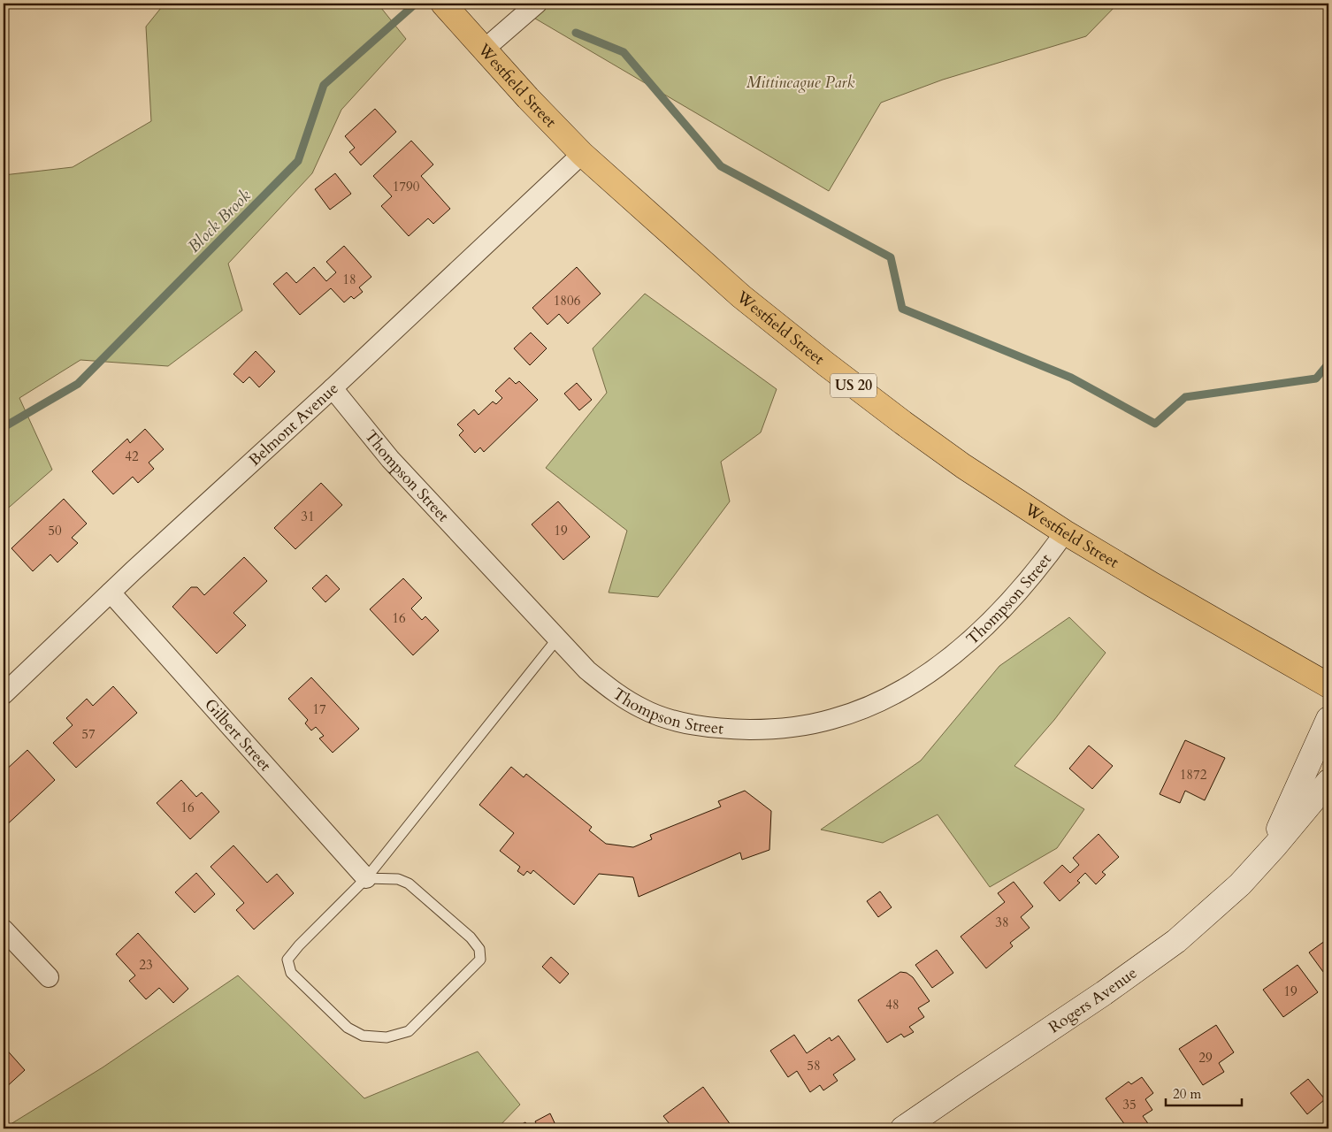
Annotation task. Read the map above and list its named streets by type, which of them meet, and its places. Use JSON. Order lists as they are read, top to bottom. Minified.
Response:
{"streets":{"main road":["Westfield Street","US 20","Rogers Avenue"],"street":["Belmont Avenue","Thompson Street","Gilbert Street"]},"crossings":[["Westfield Street","Belmont Avenue"],["Westfield Street","Thompson Street"],["Belmont Avenue","Thompson Street"],["Belmont Avenue","Gilbert Street"]],"water":["Block Brook"],"parks":["Mittineague Park"],"house_numbers":["1790","18","1806","42","31","50","19","16","17","57","1872","16","38","23","19","48","29","58","35"],"scale_bar":"20 m"}
